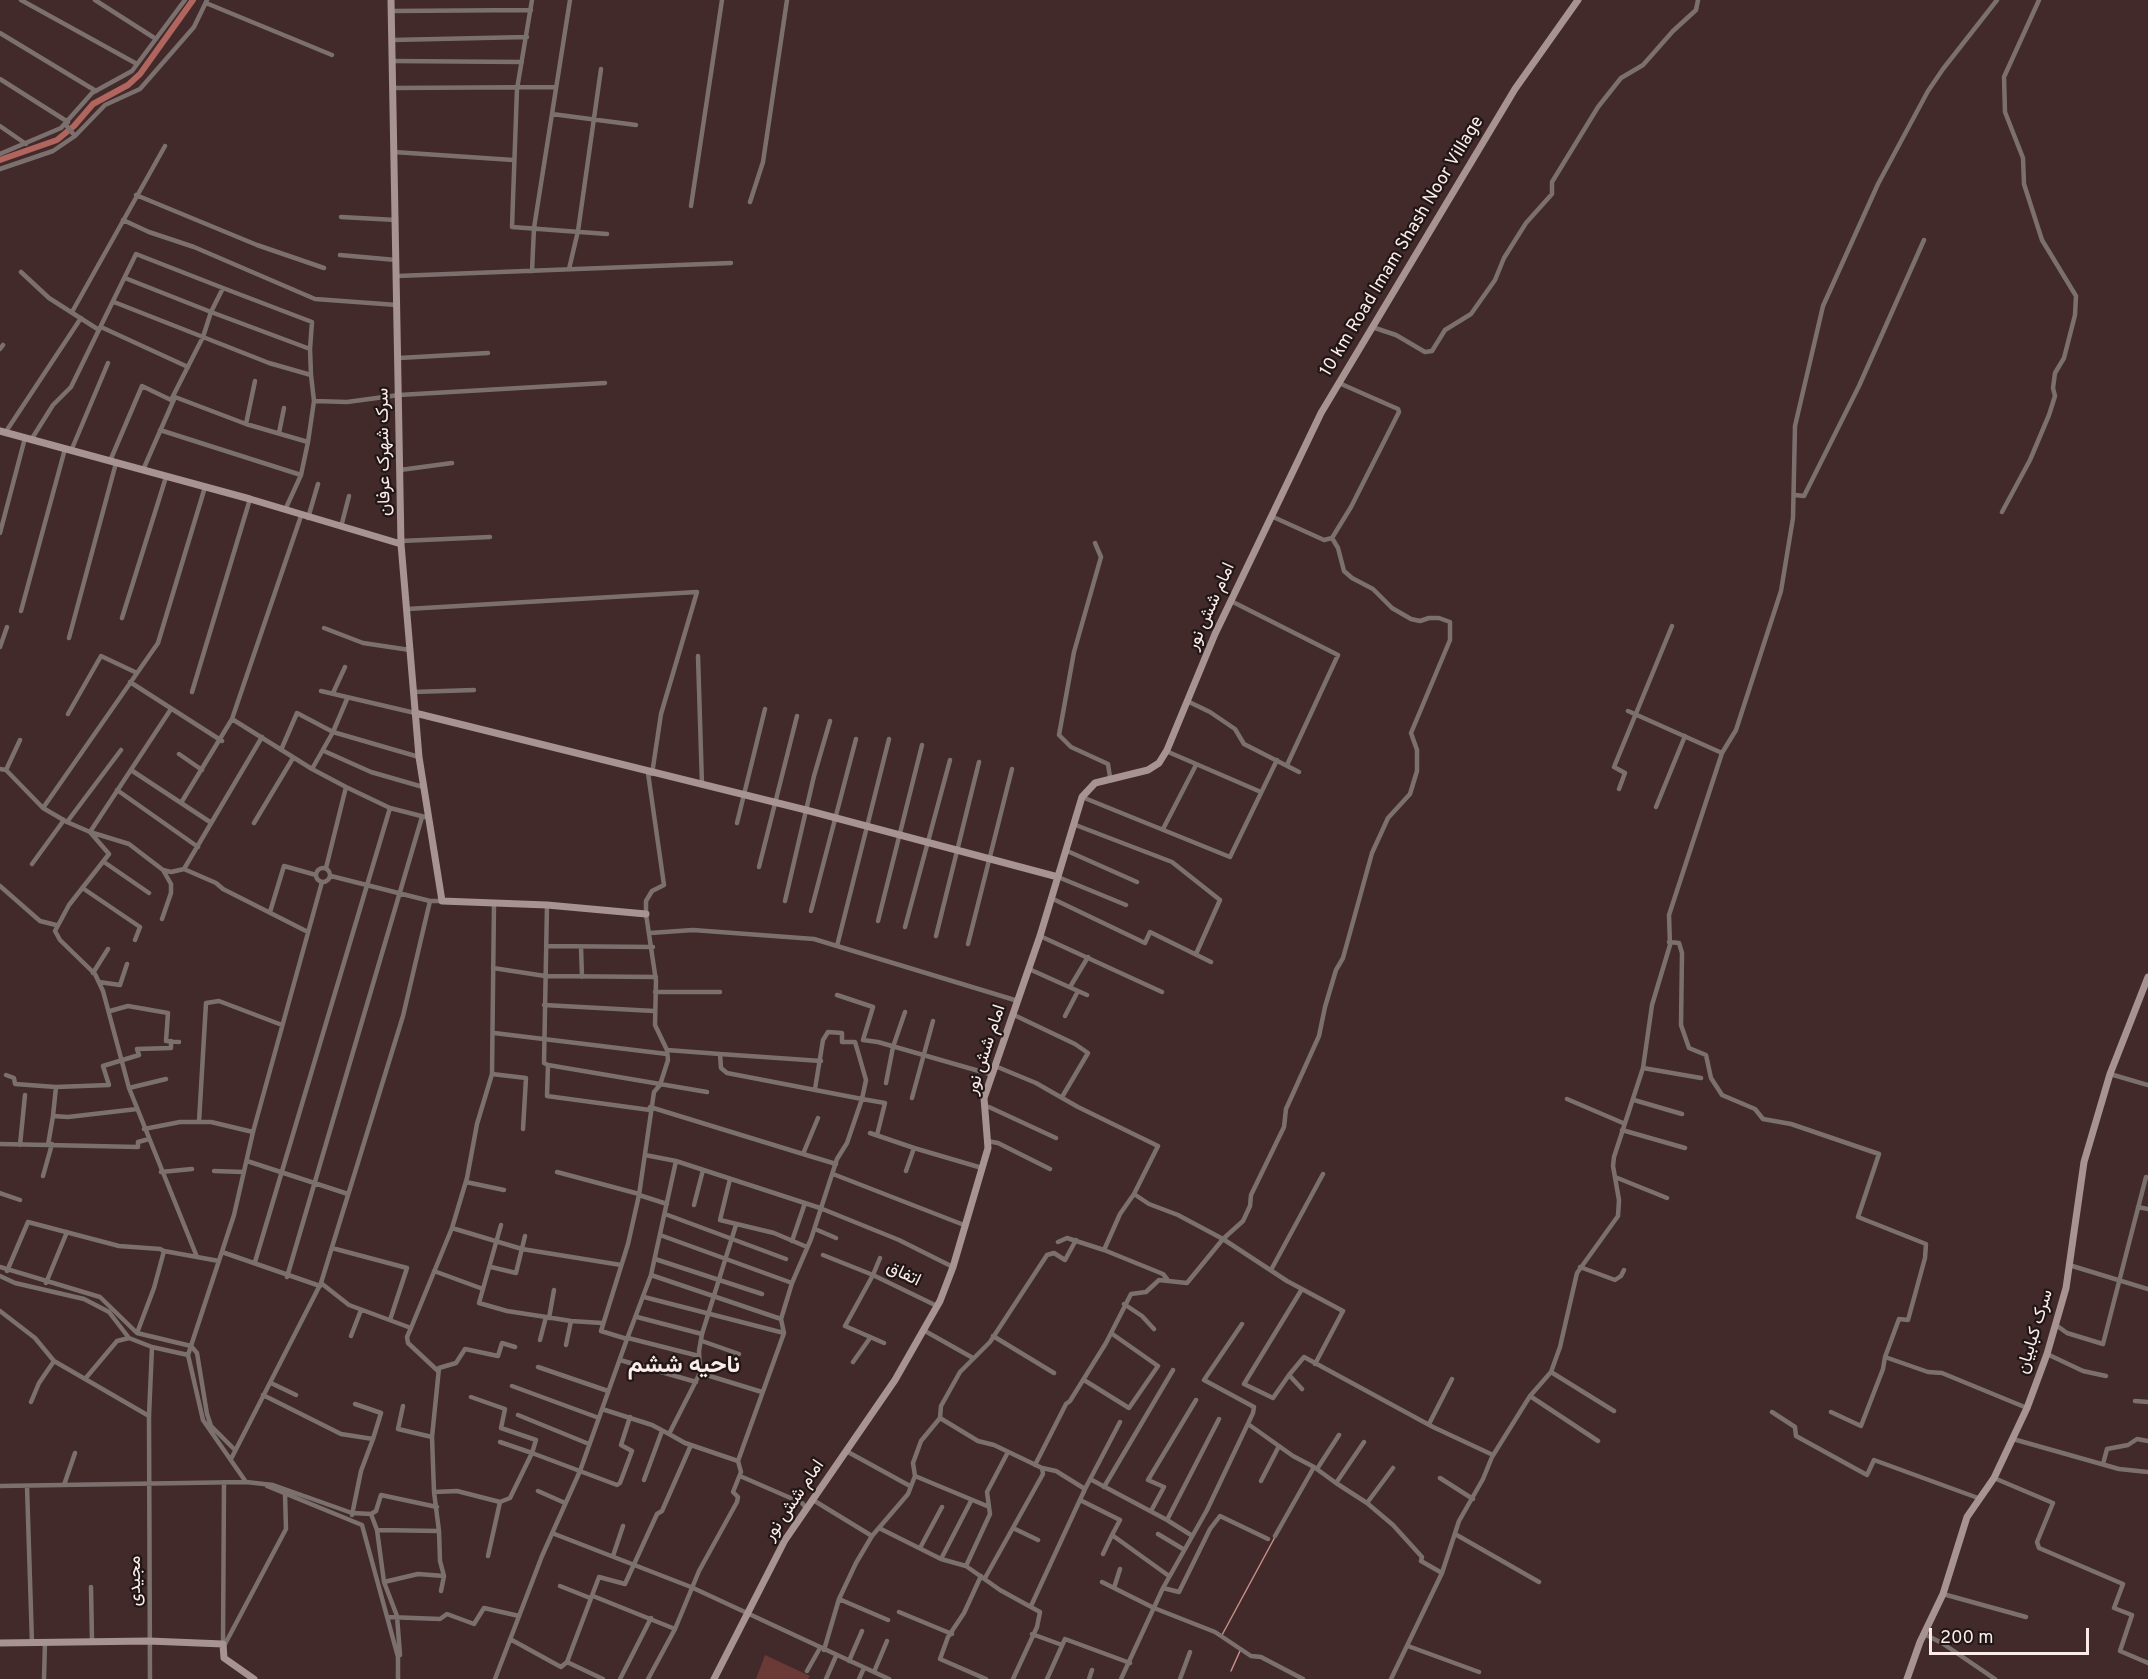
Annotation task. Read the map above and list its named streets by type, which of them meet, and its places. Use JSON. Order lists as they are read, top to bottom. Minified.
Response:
{"streets":{"street":["10 km Road Imam Shash Noor Village","سرک شهرک عرفان","امام شش نور","اتفاق","سرک کبابیان","مجیدی"]},"crossings":[["10 km Road Imam Shash Noor Village","امام شش نور"],["امام شش نور","اتفاق"]],"districts":["ناحیه ششم"],"scale_bar":"200 m"}
